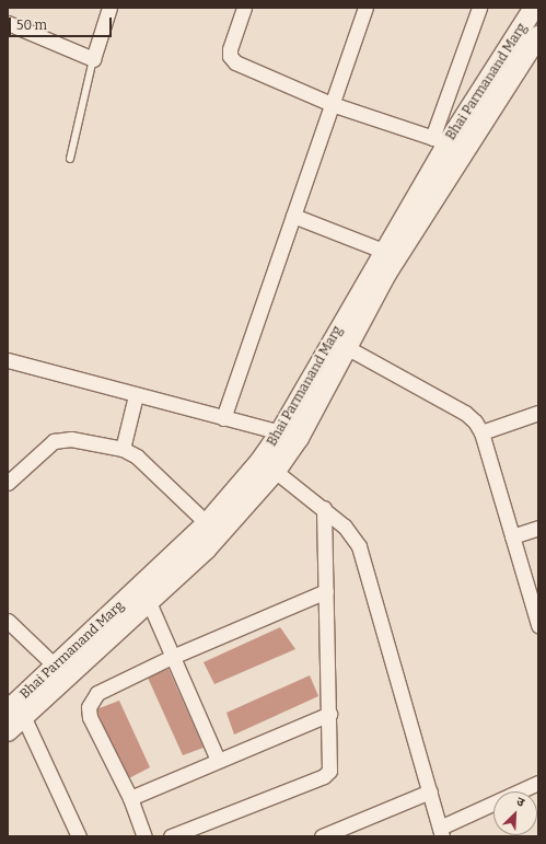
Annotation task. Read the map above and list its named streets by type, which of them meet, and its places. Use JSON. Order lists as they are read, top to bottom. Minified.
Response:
{"streets":{"street":["Bhai Parmanand Marg"]},"scale_bar":"50 m","north":"top right"}
